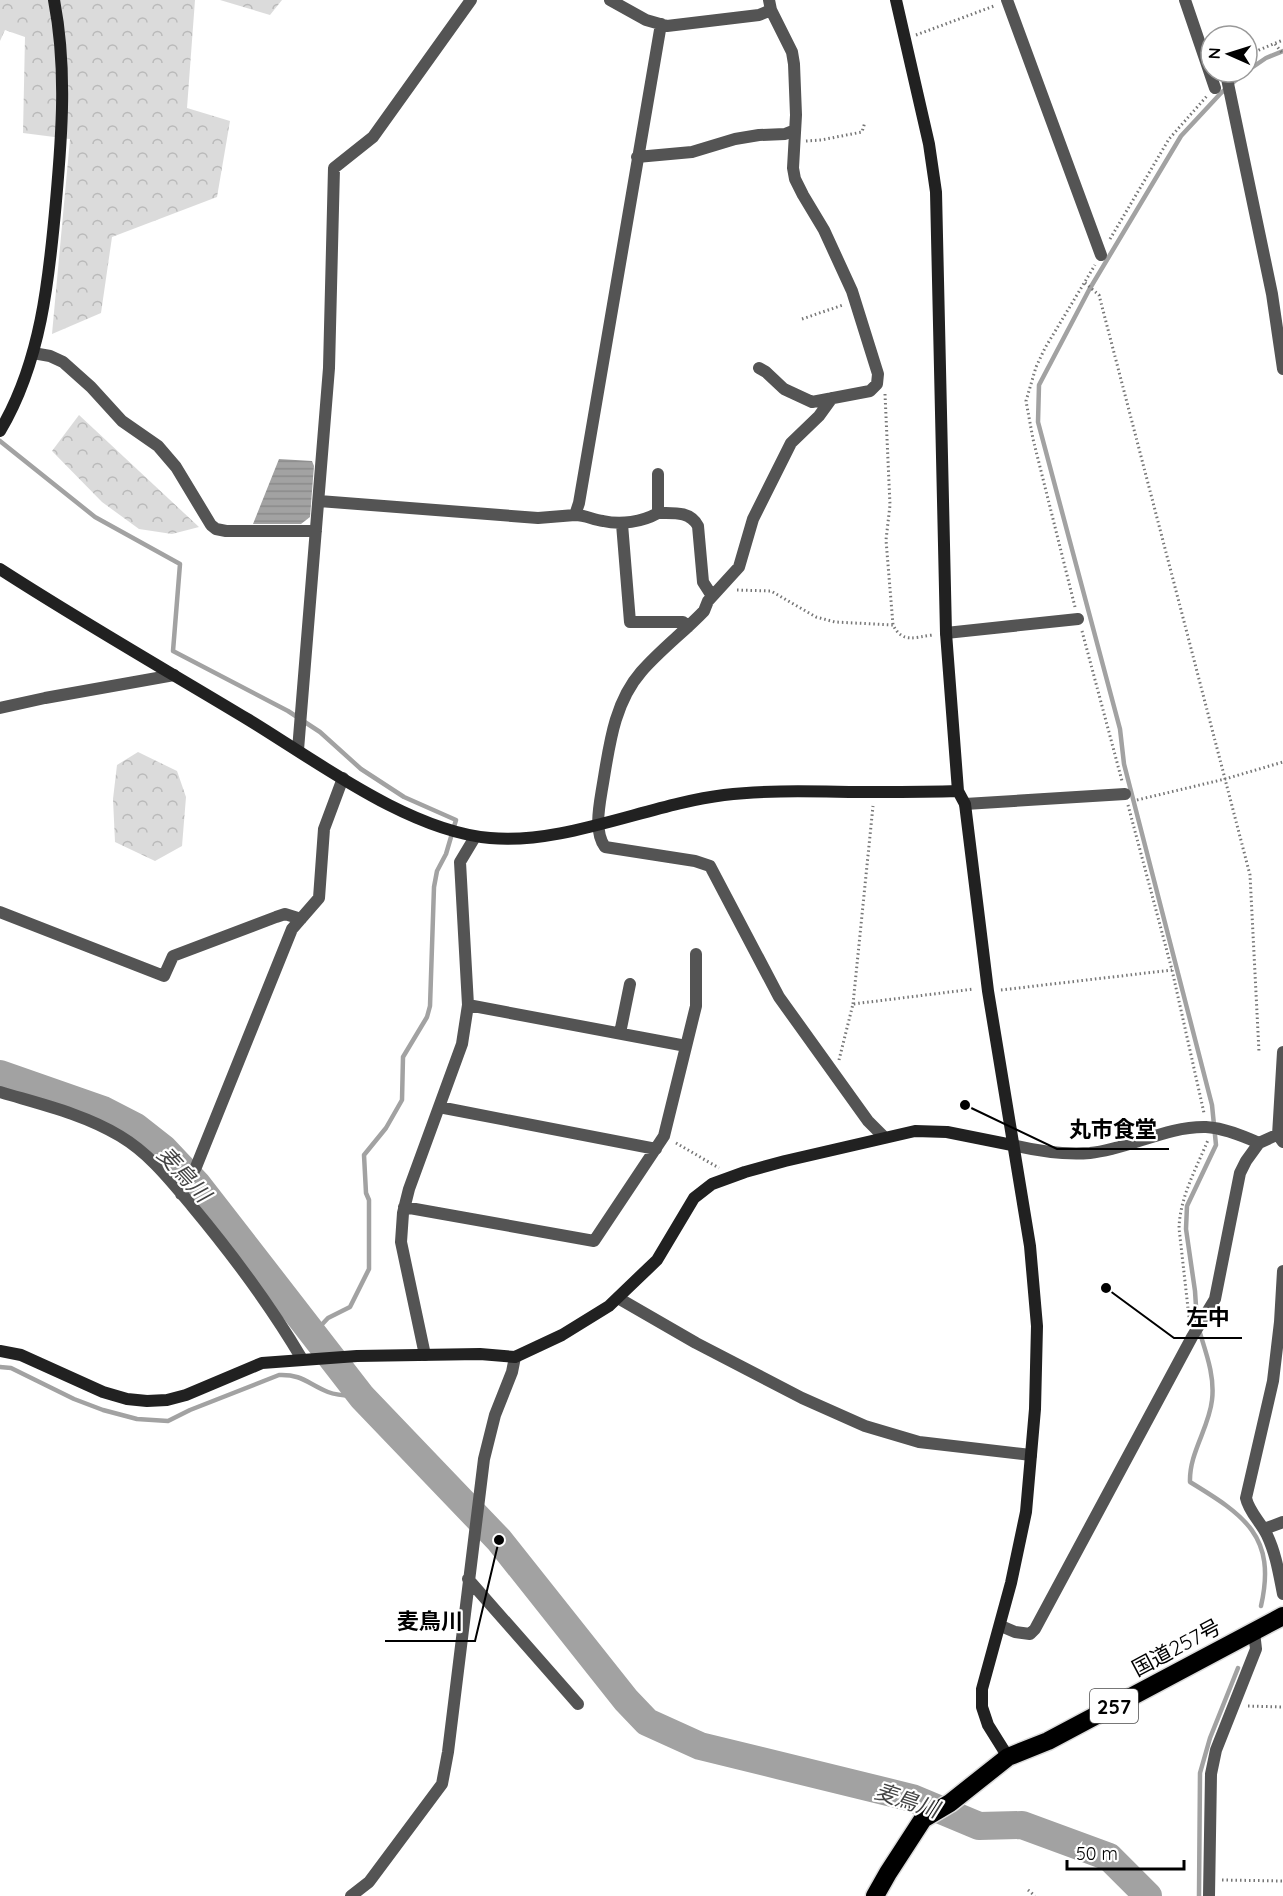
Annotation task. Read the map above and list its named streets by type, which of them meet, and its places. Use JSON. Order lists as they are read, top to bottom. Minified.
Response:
{"streets":{"highway":["国道257号","257"]},"water":["麦鳥川"],"places":["丸市食堂","左中","麦鳥川"],"scale_bar":"50 m","north":"left"}
